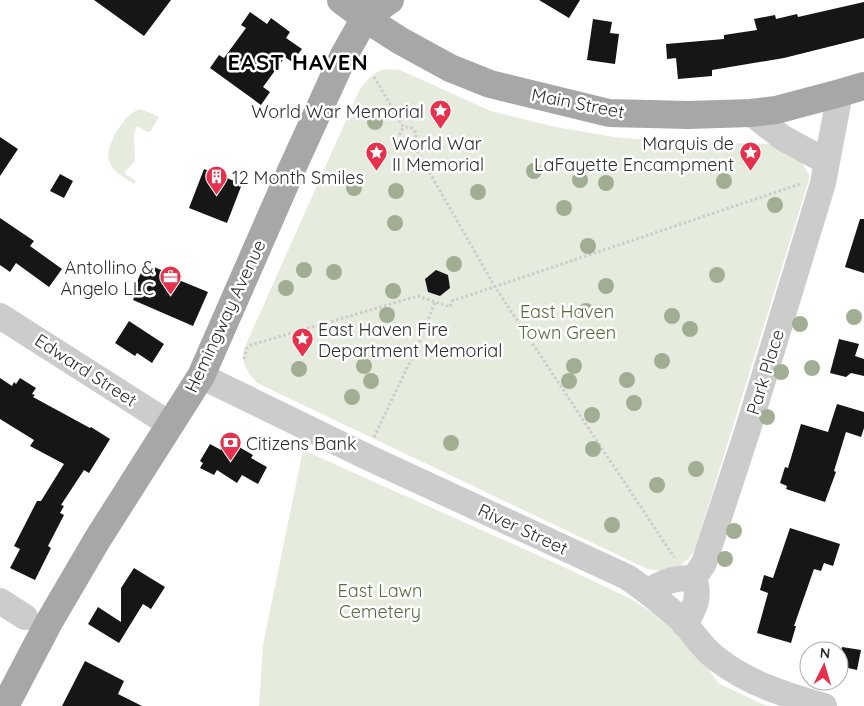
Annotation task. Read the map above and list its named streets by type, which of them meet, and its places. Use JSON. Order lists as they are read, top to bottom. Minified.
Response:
{"streets":{"main road":["Main Street","Hemingway Avenue"],"street":["Edward Street","Park Place","River Street"]},"crossings":[["Main Street","Hemingway Avenue"],["Main Street","Park Place"],["Hemingway Avenue","Edward Street"],["Hemingway Avenue","River Street"]],"districts":["EAST HAVEN"],"parks":["East Haven Town Green","East Lawn Cemetery"],"places":{"place":["World War Memorial","World War II Memorial","Marquis de LaFayette Encampment","East Haven Fire Department Memorial"],"building":["12 Month Smiles"],"office":["Antollino & Angelo LLC"],"bank":["Citizens Bank"]},"north":"top"}
